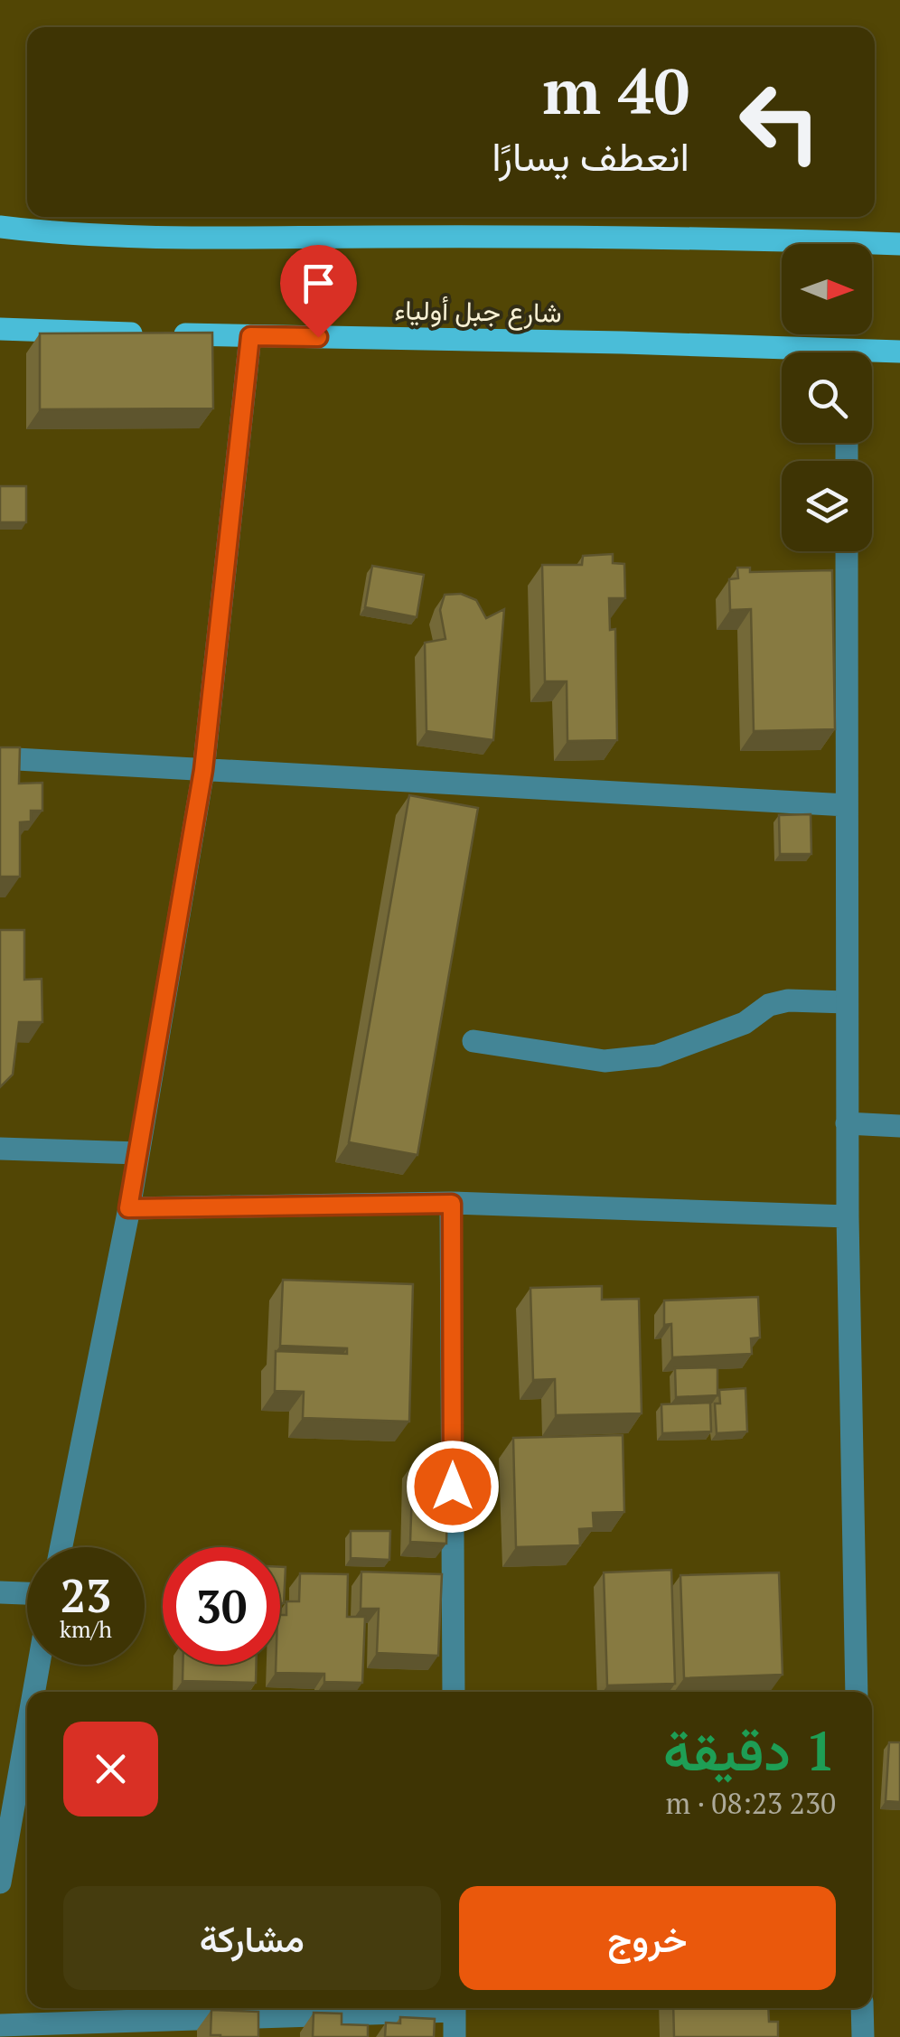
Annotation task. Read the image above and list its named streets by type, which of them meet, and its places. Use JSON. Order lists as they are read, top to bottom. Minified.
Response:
{"streets":{"main road":["شارع جبل أولياء"]},"north":"right","page":{"turn":["40 m","انعطف يسارًا"],"speed":"23 km/h","limit":"30","heading":["1 دقيقة","230 m · 08:23"],"buttons":["خروج","مشاركة"]}}
